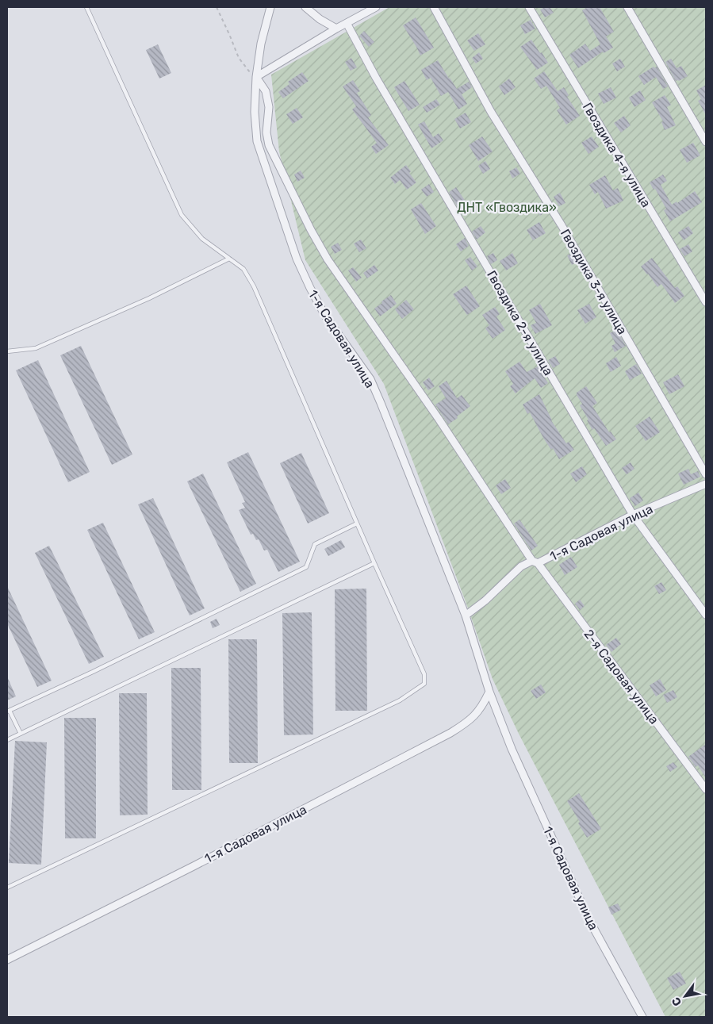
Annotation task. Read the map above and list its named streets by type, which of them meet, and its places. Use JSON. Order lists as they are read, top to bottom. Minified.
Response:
{"streets":{"street":["Гвоздика 4-я улица","Гвоздика 3-я улица","Гвоздика 2-я улица","1-я Садовая улица","2-я Садовая улица"]},"crossings":[["Гвоздика 2-я улица","1-я Садовая улица"],["1-я Садовая улица","2-я Садовая улица"]],"parks":["ДНТ «Гвоздика»"],"north":"bottom left"}
